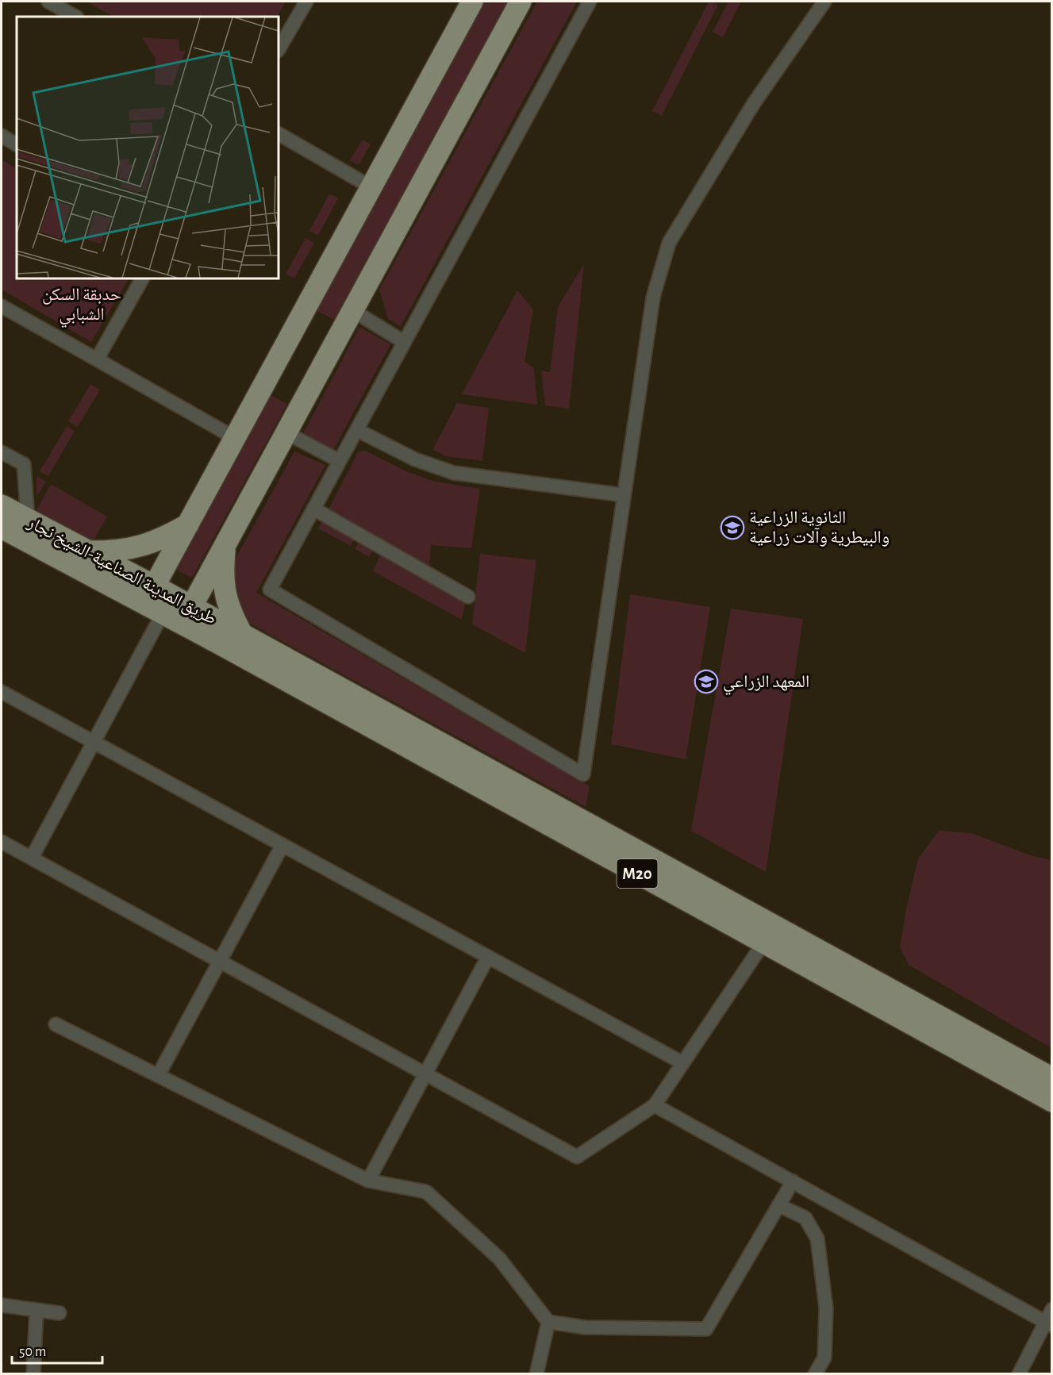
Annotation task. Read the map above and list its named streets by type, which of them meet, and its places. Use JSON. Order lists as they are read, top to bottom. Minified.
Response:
{"streets":{"main road":["طريق المدينة الصناعية-الشيخ نجار","M20"]},"crossings":[["طريق المدينة الصناعية-الشيخ نجار","M20"]],"parks":["حدبقة السكن الشبابي"],"places":{"school or university":["الثانوية الزراعية والبيطرية وآلات زراعية","المعهد الزراعي"]},"scale_bar":"50 m"}
